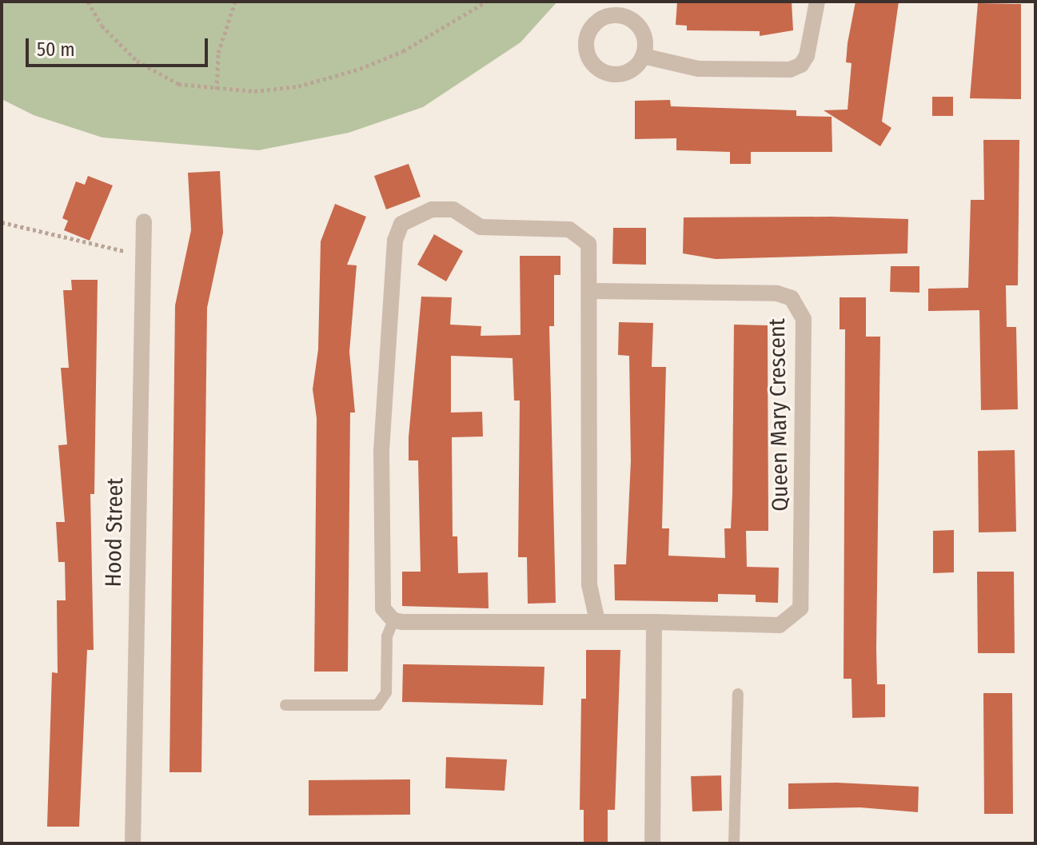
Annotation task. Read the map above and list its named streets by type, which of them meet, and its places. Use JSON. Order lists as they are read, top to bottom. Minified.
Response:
{"streets":{"street":["Queen Mary Crescent","Hood Street"]},"scale_bar":"50 m"}
